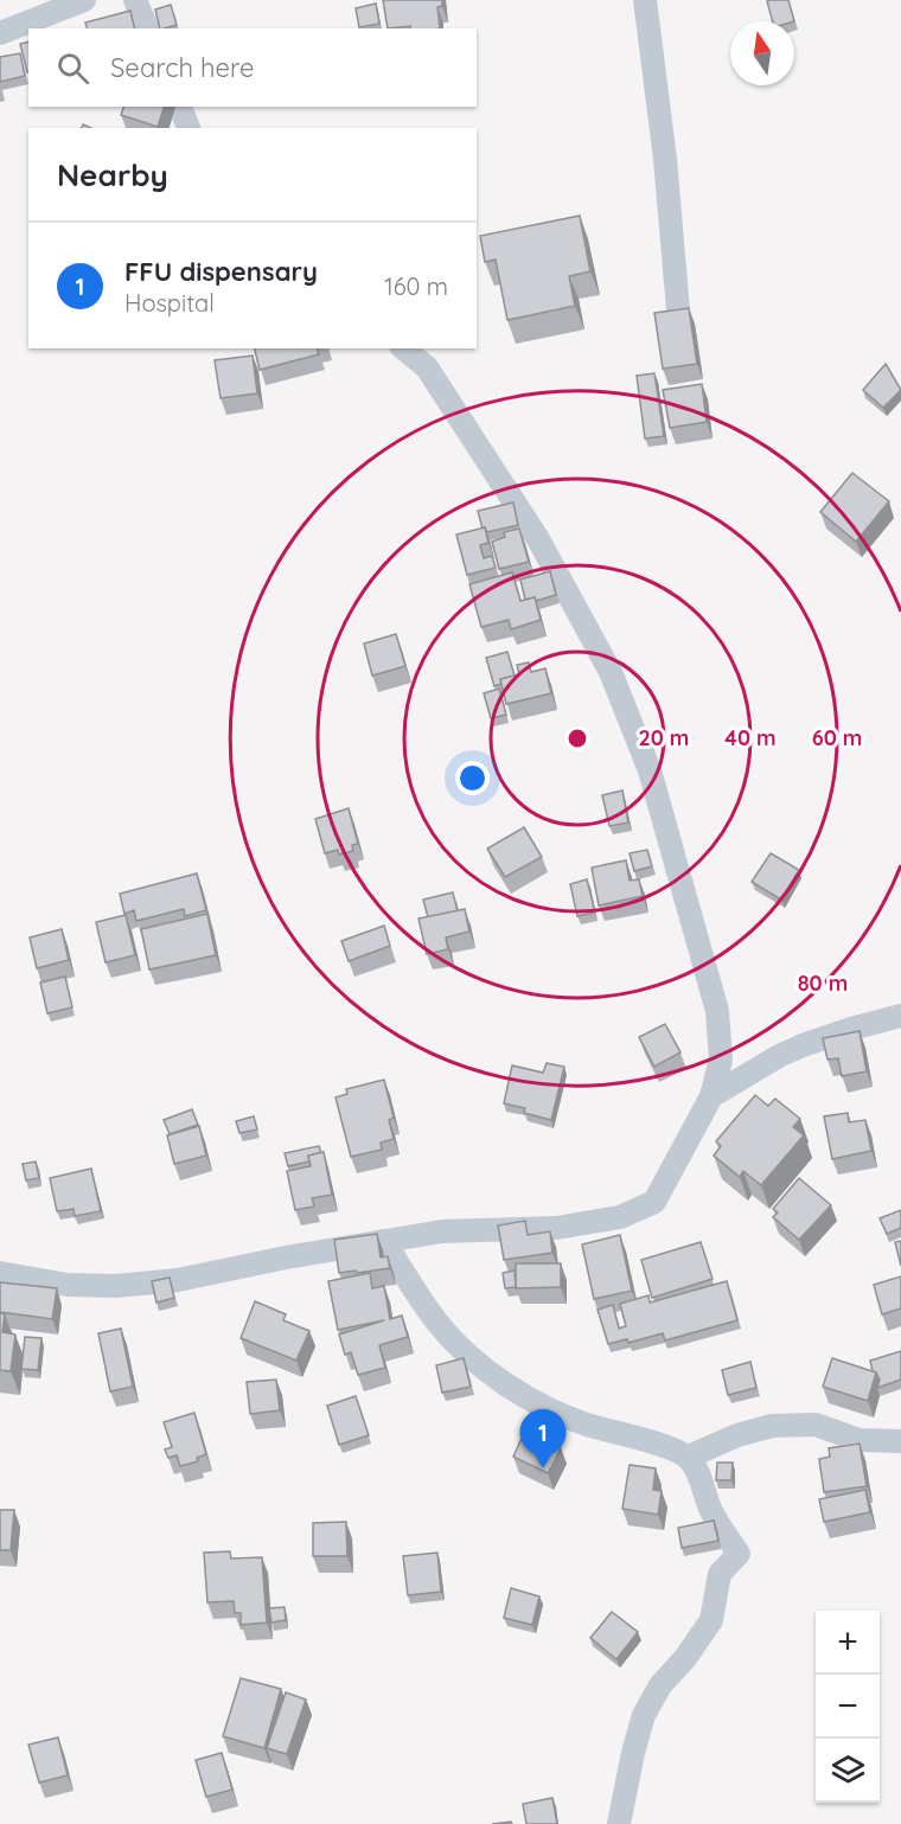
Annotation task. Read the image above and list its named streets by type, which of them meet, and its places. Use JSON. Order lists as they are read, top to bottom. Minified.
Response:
{"north":"top","page":{"search":"Search here","heading":"Nearby","list":[{"mark":"1","name":"FFU dispensary","note":"Hospital","value":"160 m"}],"pins":"1","map_buttons":["+","−"]},"rings":["20 m","40 m","60 m","80 m"]}
